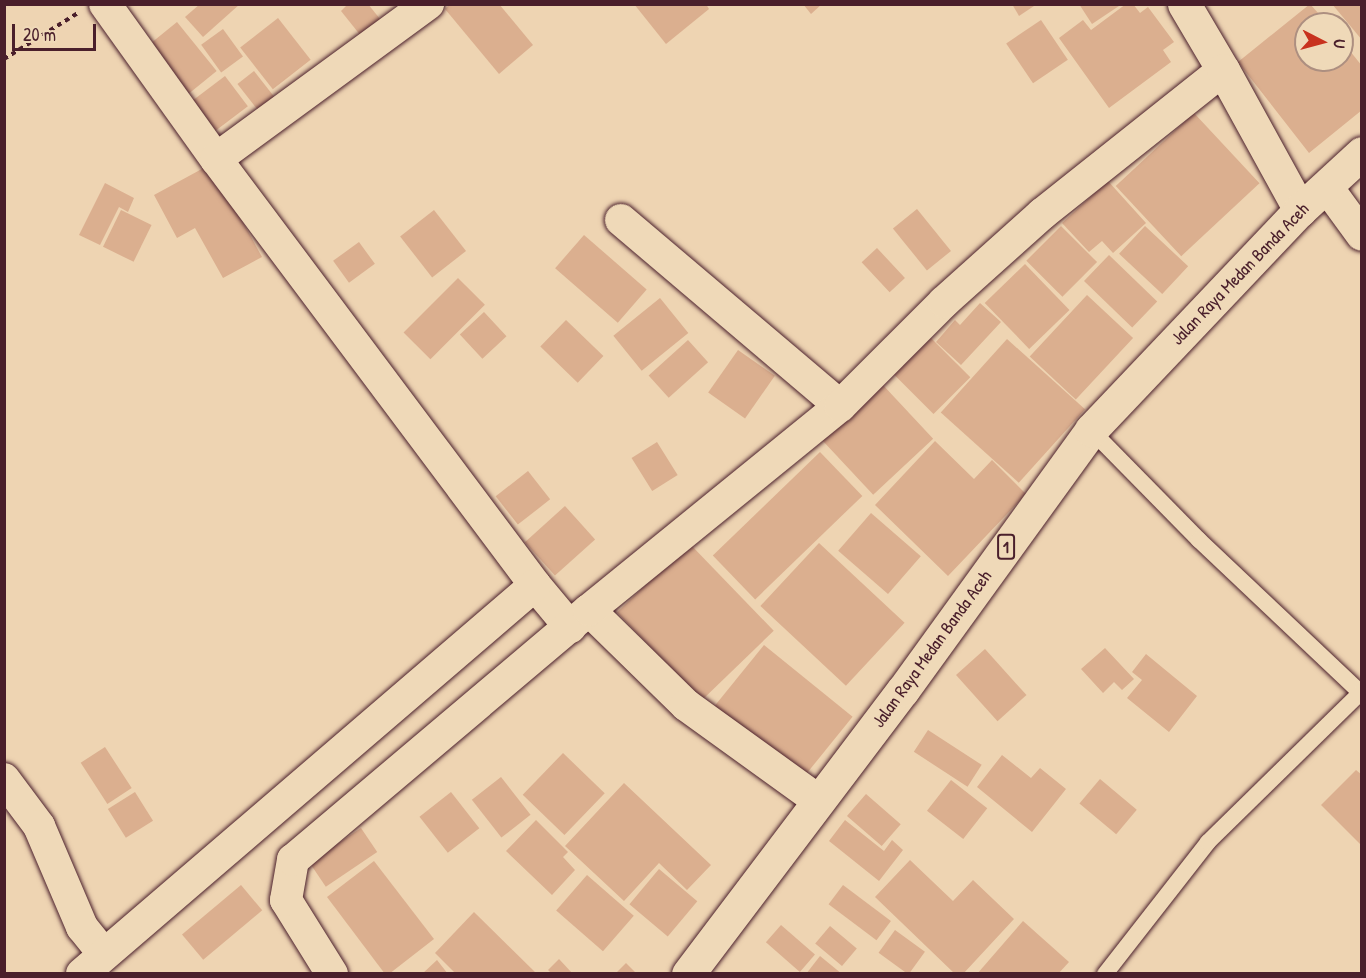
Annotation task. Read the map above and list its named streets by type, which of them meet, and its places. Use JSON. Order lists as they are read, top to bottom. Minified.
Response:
{"streets":{"main road":["Jalan Raya Medan Banda Aceh","1"]},"scale_bar":"20 m","north":"right"}
